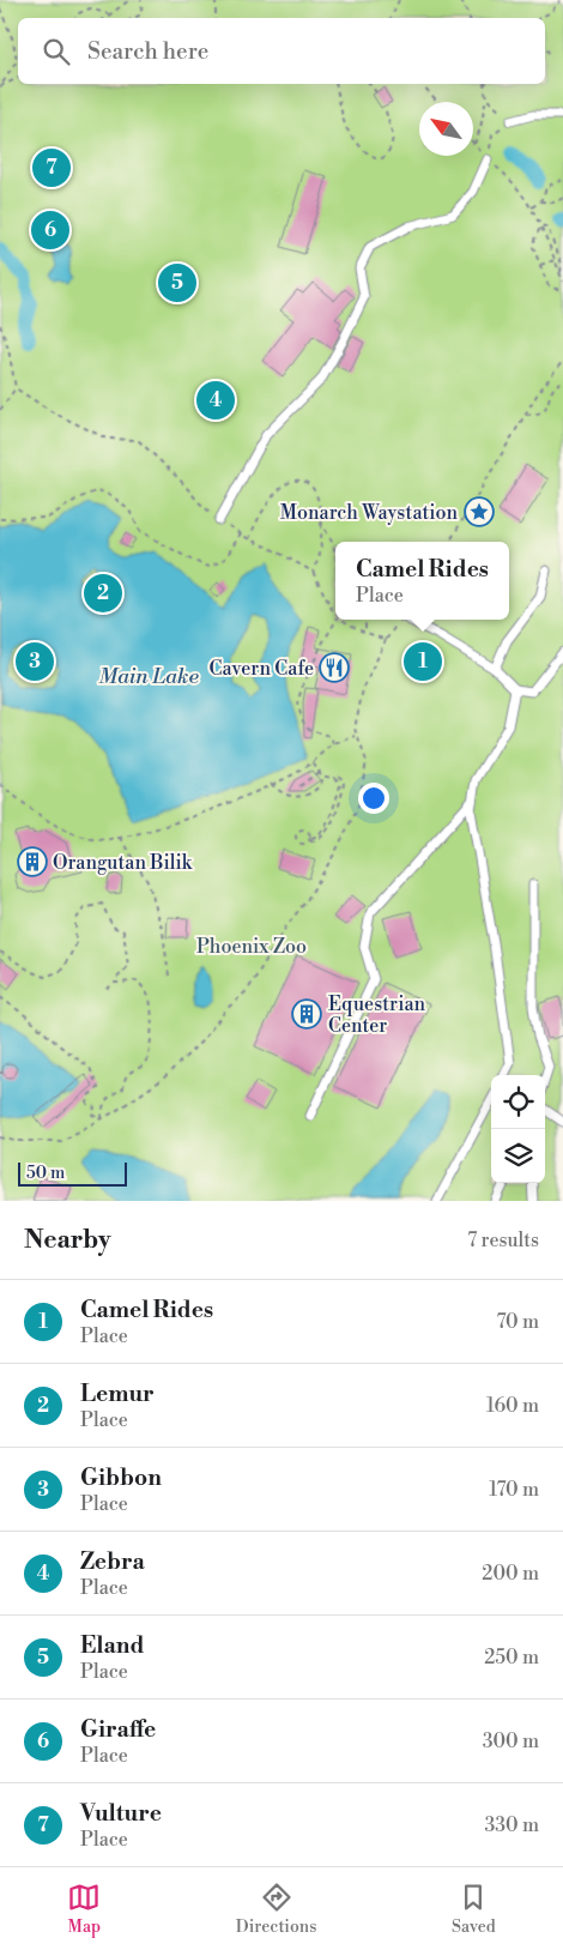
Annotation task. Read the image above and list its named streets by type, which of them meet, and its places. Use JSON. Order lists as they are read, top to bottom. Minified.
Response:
{"water":["Main Lake"],"parks":["Phoenix Zoo"],"places":{"place":["Monarch Waystation"],"restaurant":["Cavern Cafe"],"building":["Orangutan Bilik","Equestrian Center"]},"scale_bar":"50 m","north":"top left","page":{"search":"Search here","pins":["7","6","5","4","2","1","3"],"popup":["Camel Rides","Place"],"scale":"50 m","heading":["Nearby","7 results"],"list":[{"mark":"1","name":"Camel Rides","note":"Place","value":"70 m"},{"mark":"2","name":"Lemur","note":"Place","value":"160 m"},{"mark":"3","name":"Gibbon","note":"Place","value":"170 m"},{"mark":"4","name":"Zebra","note":"Place","value":"200 m"},{"mark":"5","name":"Eland","note":"Place","value":"250 m"},{"mark":"6","name":"Giraffe","note":"Place","value":"300 m"},{"mark":"7","name":"Vulture","note":"Place","value":"330 m"}],"nav":["Map","Directions","Saved"]}}
